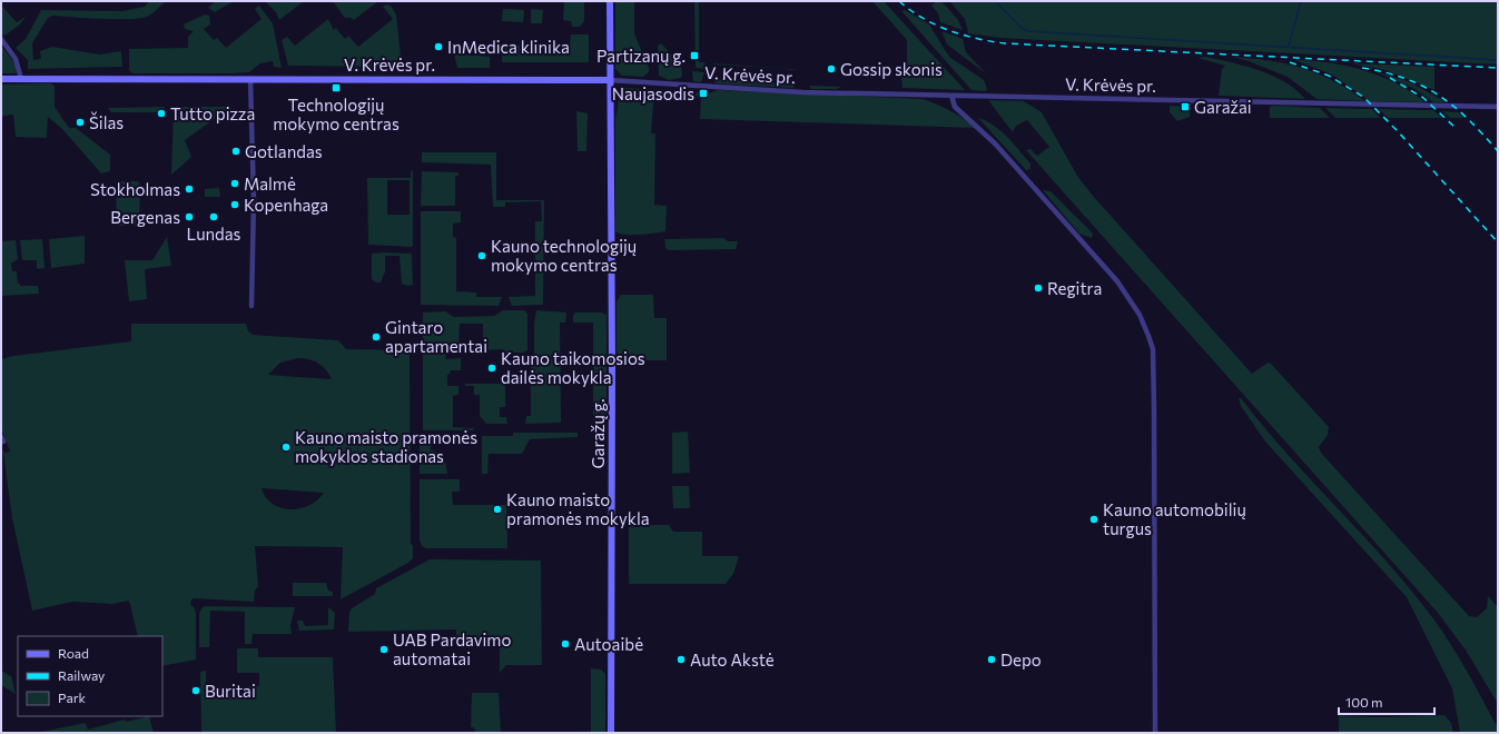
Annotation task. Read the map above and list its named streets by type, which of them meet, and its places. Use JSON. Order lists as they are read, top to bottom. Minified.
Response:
{"streets":{"street":["V. Krėvės pr.","Garažų g."]},"crossings":[["V. Krėvės pr.","Garažų g."]],"places":{"other":["InMedica klinika","Gossip skonis","Tutto pizza","Šilas","Gotlandas","Malmė","Stokholmas","Kopenhaga","Bergenas","Lundas","Kauno technologijų mokymo centras","Regitra","Gintaro apartamentai","Kauno taikomosios dailės mokykla","Kauno maisto pramonės mokyklos stadionas","Kauno maisto pramonės mokykla","Kauno automobilių turgus","Autoaibė","UAB Pardavimo automatai","Auto Akstė","Depo","Buritai"],"transit":["Partizanų g.","Technologijų mokymo centras","Naujasodis","Garažai"]},"legend":["Road","Railway","Park"],"scale_bar":"100 m"}
